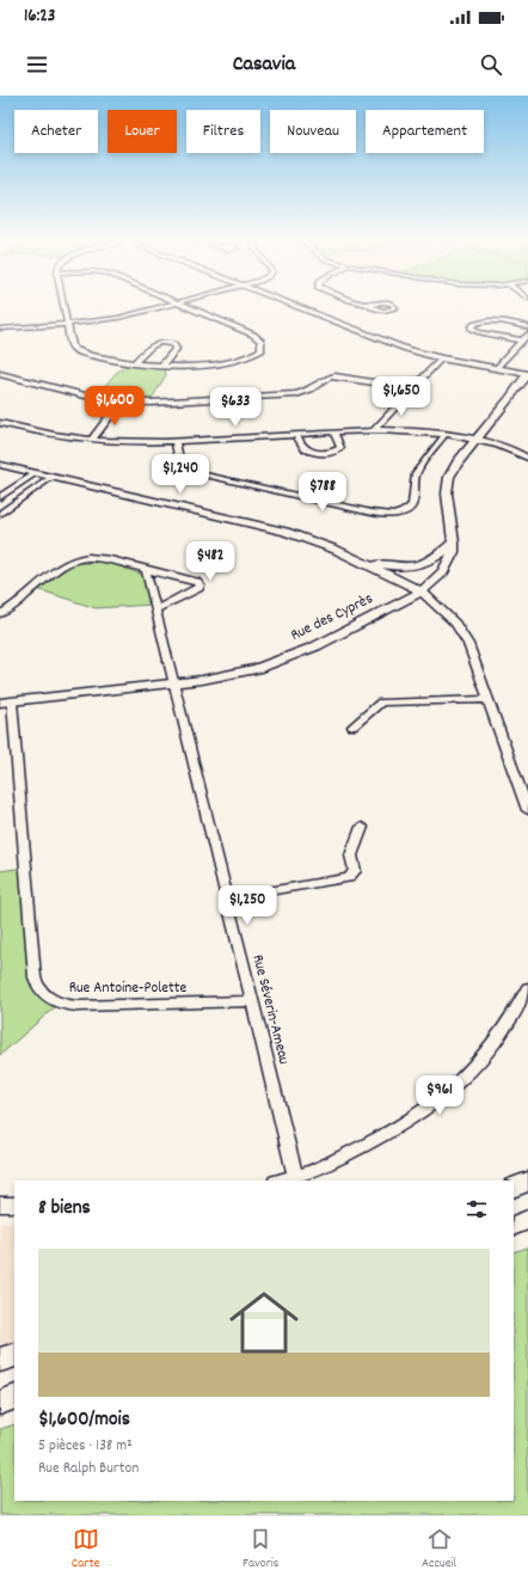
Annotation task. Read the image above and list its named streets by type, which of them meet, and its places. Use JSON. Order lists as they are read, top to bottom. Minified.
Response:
{"streets":{"street":["Rue des Cyprès","Rue Antoine-Polette","Rue Séverin-Ameau"]},"crossings":[["Rue des Cyprès","Rue Antoine-Polette"],["Rue des Cyprès","Rue Séverin-Ameau"],["Rue Antoine-Polette","Rue Séverin-Ameau"]],"page":{"status":"16:23","header":"Casavia","chip":["Acheter","Louer","Filtres","Nouveau","Appartement"],"price":["$1,650","$1,600","$633","$1,240","$788","$482","$1,250","$961"],"heading":"8 biens","list":[{"name":"$1,600/mois","note":"5 pièces · 138 m² · Rue Ralph Burton"}],"tabs":["Carte","Favoris","Accueil"]}}
